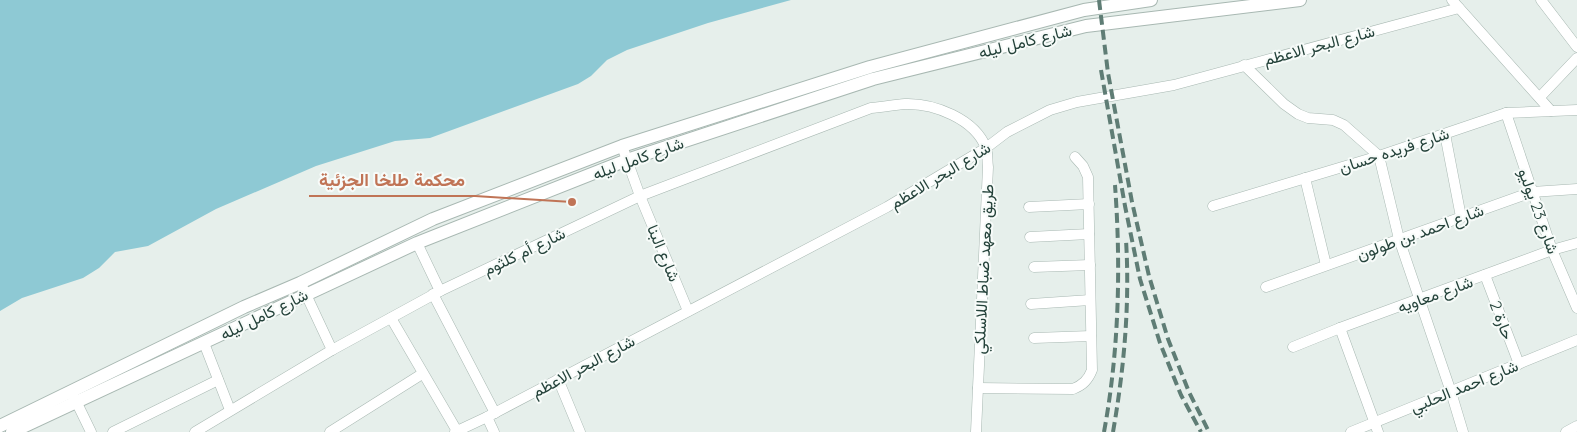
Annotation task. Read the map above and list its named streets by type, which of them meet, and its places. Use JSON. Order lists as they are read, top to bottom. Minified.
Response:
{"streets":{"street":["شارع كامل ليله","شارع البحر الاعظم","شارع فريده حسان","شارع 23 يوليو","شارع احمد بن طولون","شارع أم كلثوم","شارع البنا","طريق معهد ضباط اللاسلكي","شارع معاويه","حارة 2","شارع احمد الحلبي"]},"crossings":[["شارع كامل ليله","شارع البنا"],["شارع البحر الاعظم","شارع أم كلثوم"],["شارع البحر الاعظم","شارع البنا"],["شارع البحر الاعظم","طريق معهد ضباط اللاسلكي"],["شارع فريده حسان","شارع 23 يوليو"],["شارع 23 يوليو","شارع احمد بن طولون"],["شارع 23 يوليو","شارع معاويه"],["شارع أم كلثوم","شارع البنا"],["شارع أم كلثوم","طريق معهد ضباط اللاسلكي"],["شارع معاويه","حارة 2"],["حارة 2","شارع احمد الحلبي"]],"places":["محكمة طلخا الجزئية"]}
